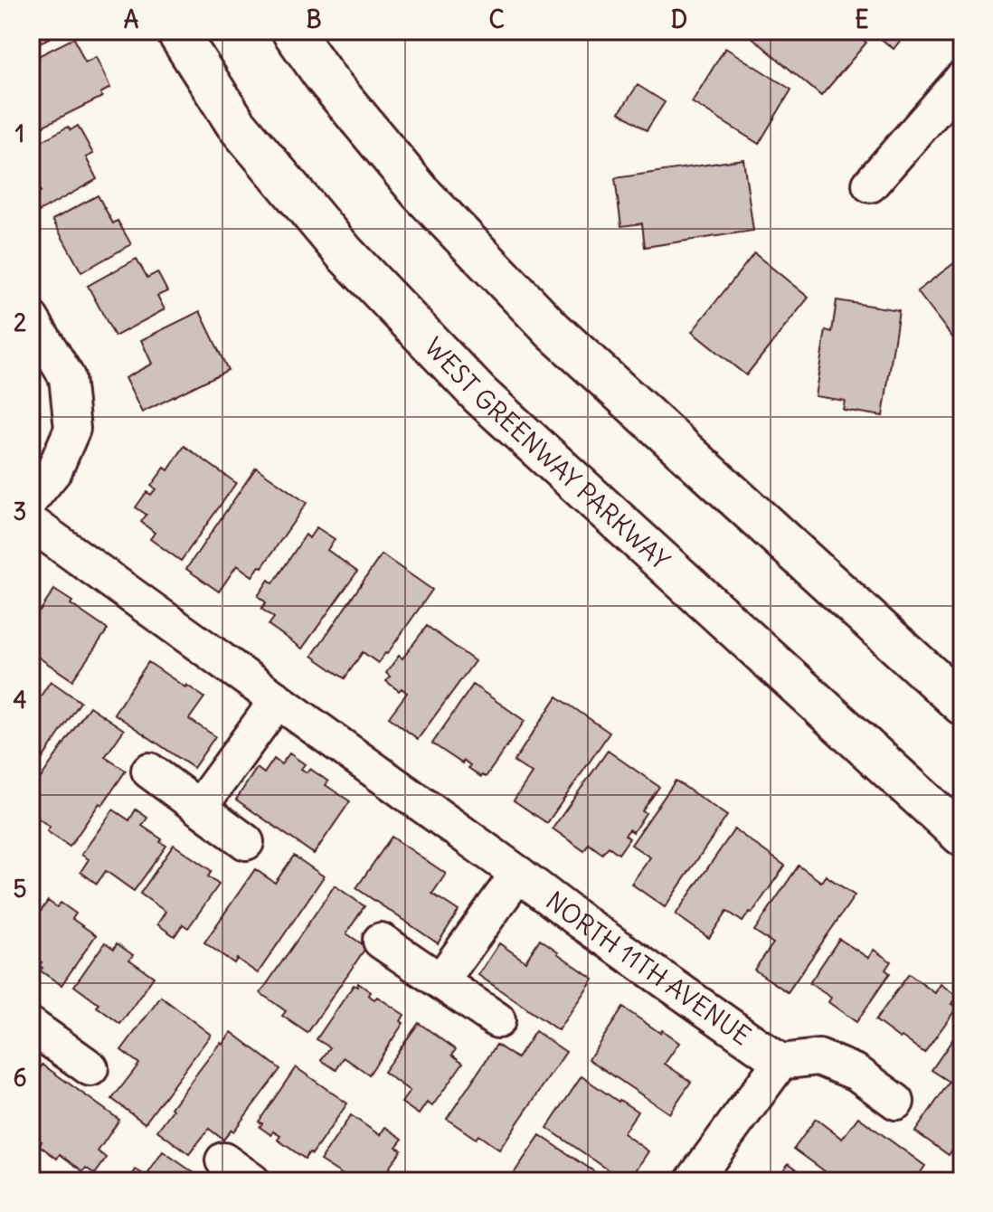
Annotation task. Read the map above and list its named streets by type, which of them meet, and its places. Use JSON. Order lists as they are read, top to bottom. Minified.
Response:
{"streets":{"main road":["WEST GREENWAY PARKWAY"],"street":["NORTH 11TH AVENUE"]},"grid":{"columns":["A","B","C","D","E"],"rows":["1","2","3","4","5","6"]}}
